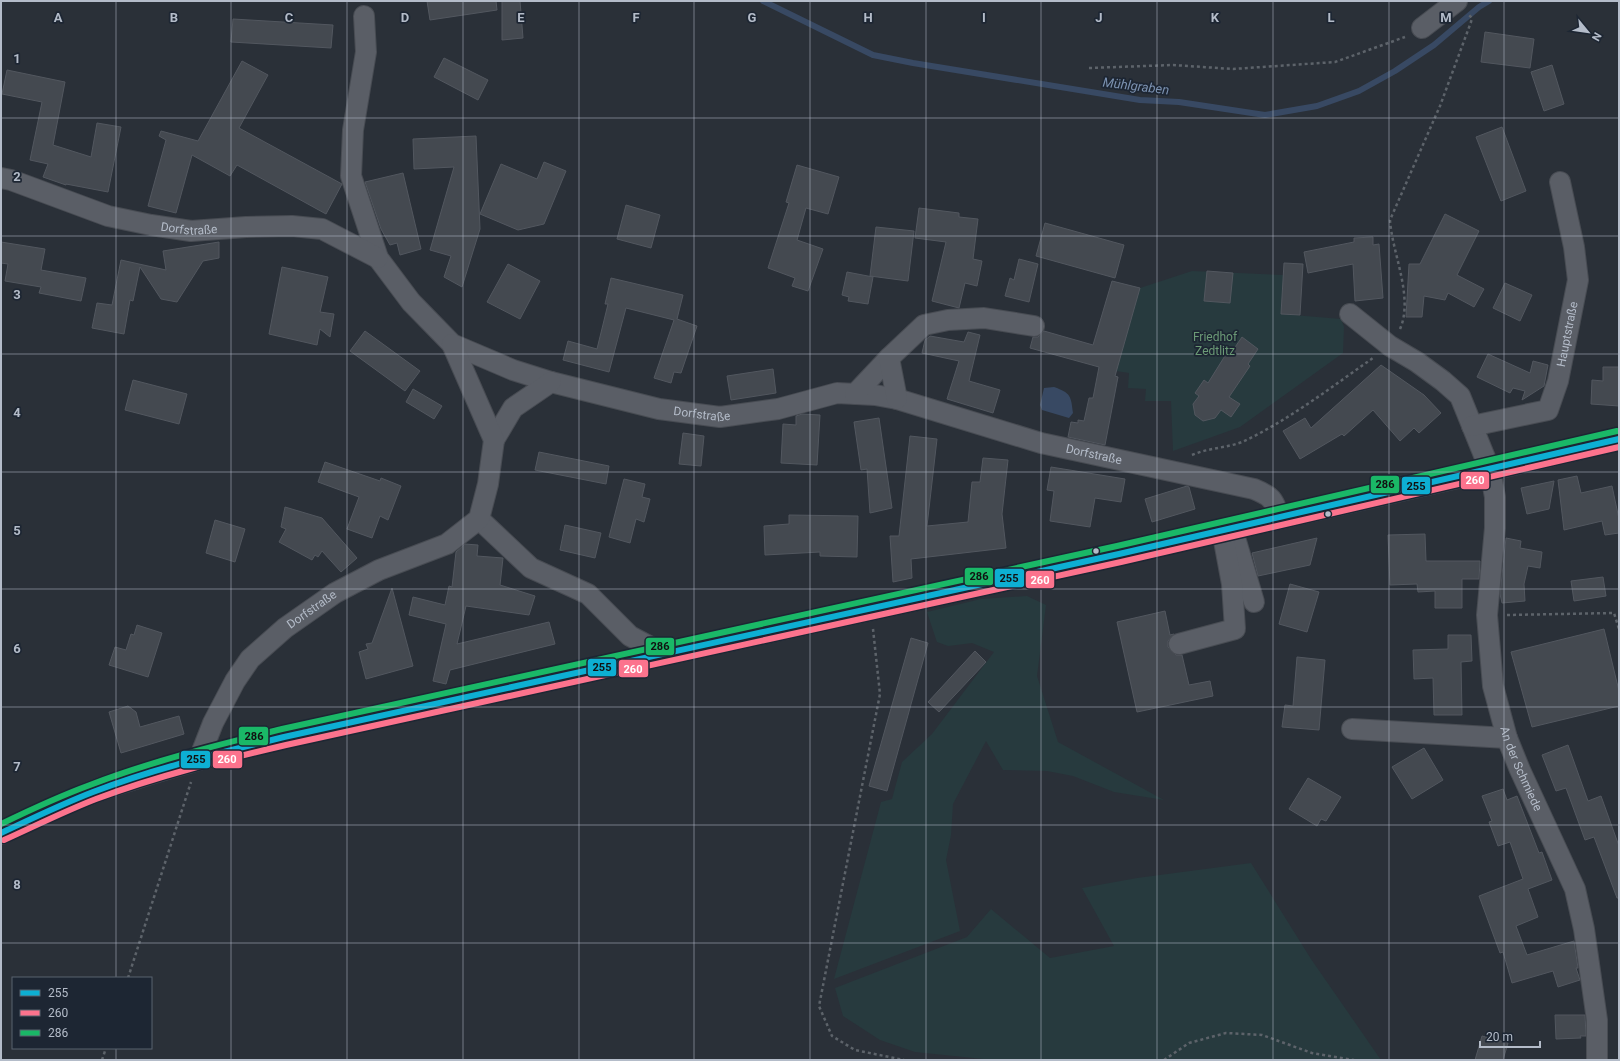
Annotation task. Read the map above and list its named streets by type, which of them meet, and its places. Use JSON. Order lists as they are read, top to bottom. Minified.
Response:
{"streets":{"street":["Dorfstraße","Hauptstraße","An der Schmiede"]},"water":["Mühlgraben"],"parks":["Friedhof Zedtlitz"],"lines":["transit line 286","transit line 255","transit line 260"],"legend":["255","260","286"],"scale_bar":"20 m","north":"bottom right","grid":{"columns":["A","B","C","D","E","F","G","H","I","J","K","L","M"],"rows":["1","2","3","4","5","6","7","8"]}}
